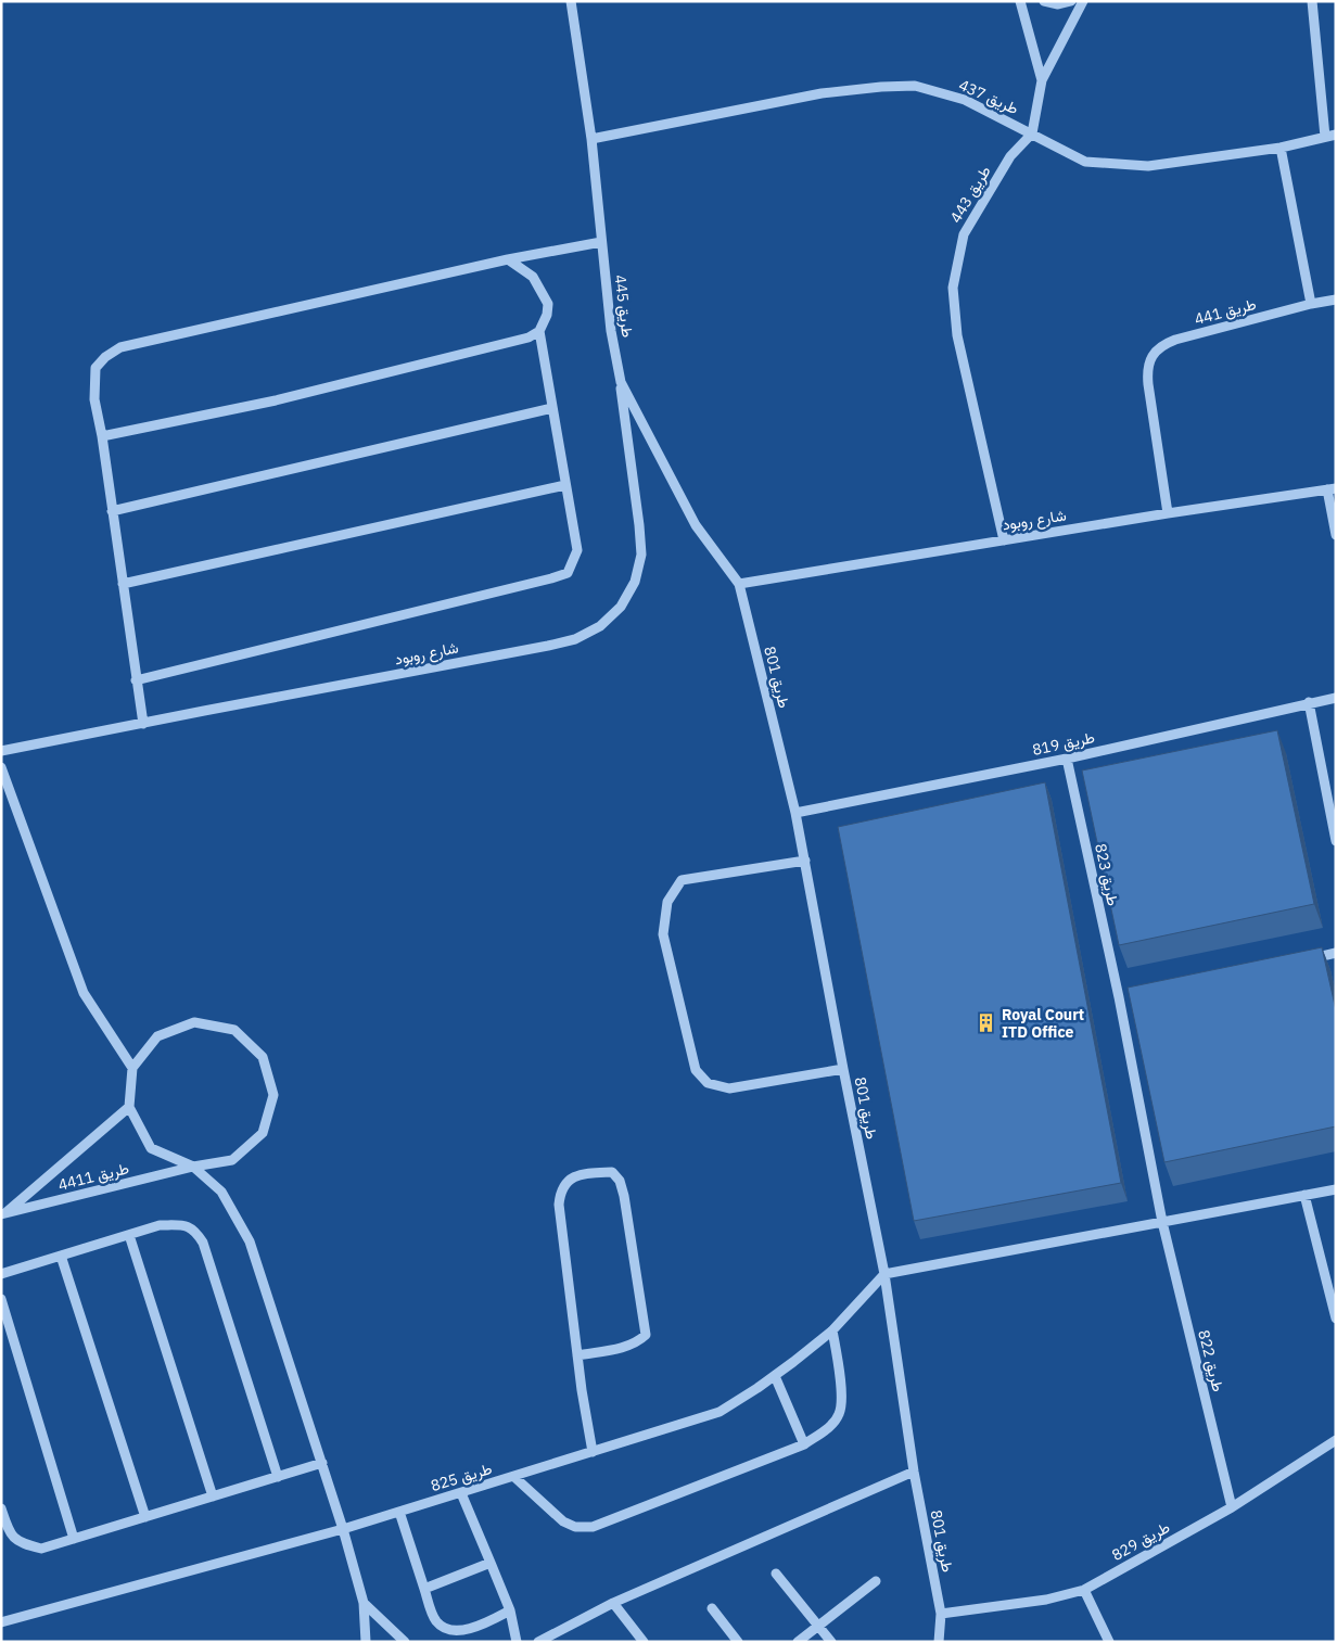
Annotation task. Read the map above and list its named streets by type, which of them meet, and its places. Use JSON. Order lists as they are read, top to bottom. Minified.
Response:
{"streets":{"street":["طريق 437","طريق 443","طريق 445","طريق 441","شارع روبود","طريق 801","طريق 819","طريق 823","طريق 4411","طريق 822","طريق 825","طريق 829"]},"crossings":[["طريق 437","طريق 443"],["طريق 437","طريق 445"],["طريق 443","شارع روبود"],["طريق 445","شارع روبود"],["طريق 445","طريق 801"],["طريق 441","شارع روبود"],["شارع روبود","طريق 801"],["طريق 801","طريق 819"],["طريق 801","طريق 825"],["طريق 801","طريق 829"],["طريق 819","طريق 823"],["طريق 823","طريق 822"],["طريق 822","طريق 829"]],"places":{"building":["Royal Court ITD Office"]}}
